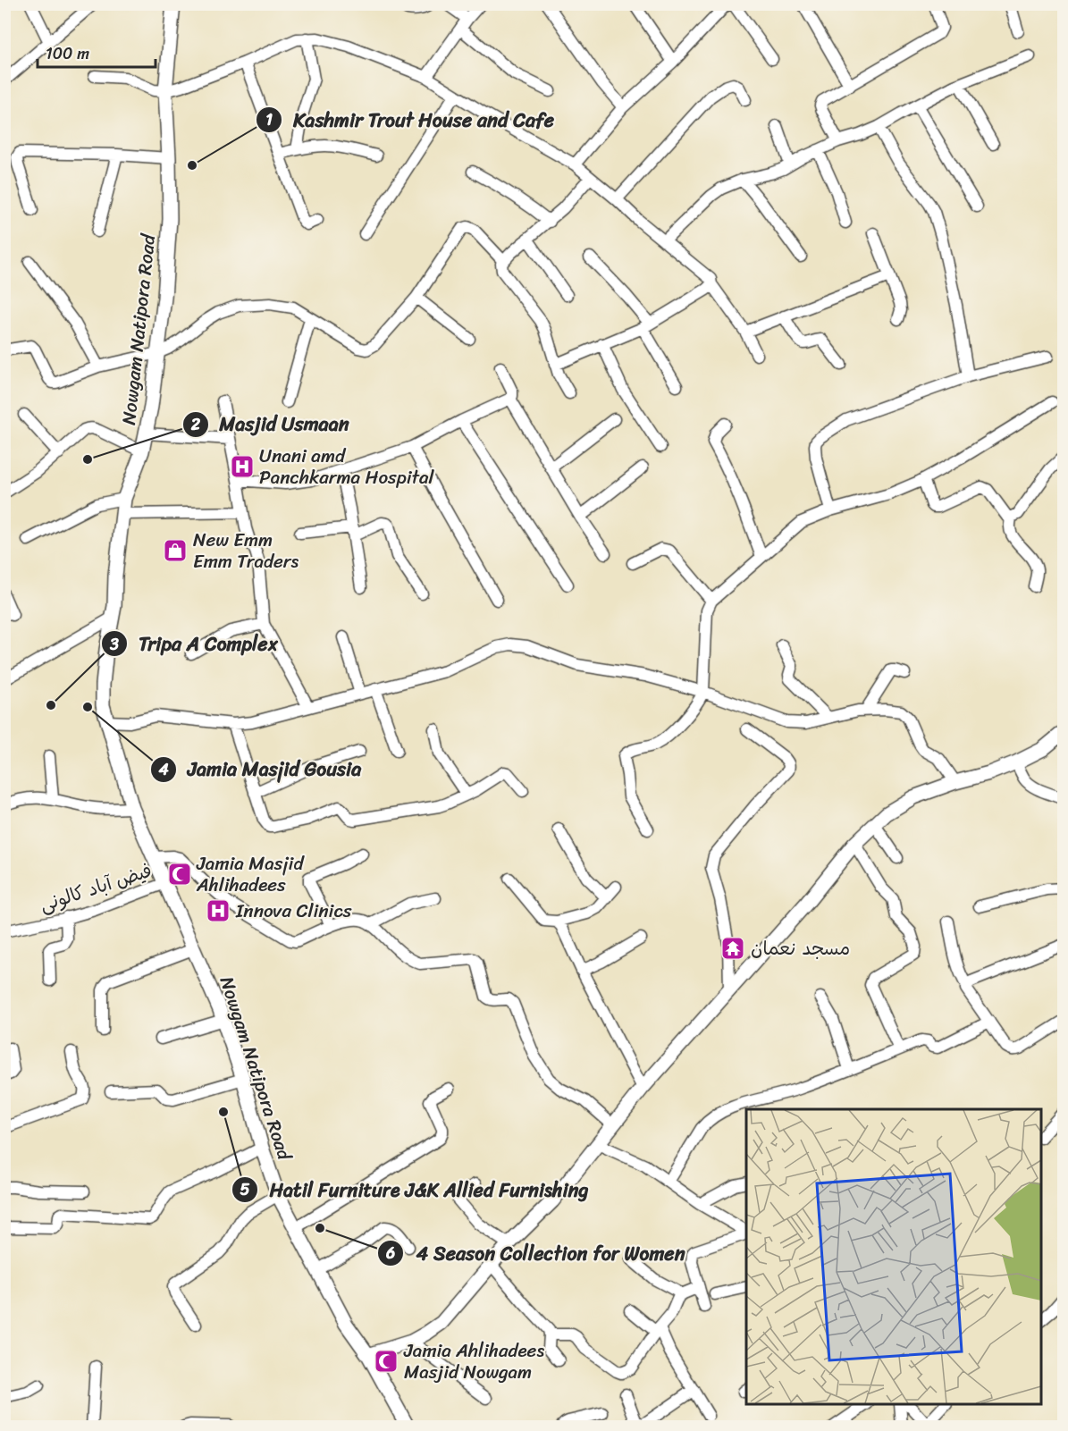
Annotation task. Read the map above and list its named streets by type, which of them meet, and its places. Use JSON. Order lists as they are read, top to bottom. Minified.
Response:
{"streets":{"main road":["Nowgam Natipora Road"],"street":["فیض آباد کالونی"]},"crossings":[["Nowgam Natipora Road","فیض آباد کالونی"]],"places":{"other":["Kashmir Trout House and Cafe","Masjid Usmaan","Tripa A Complex","Jamia Masjid Gousia","Hatil Furniture J&K Allied Furnishing","4 Season Collection for Women"],"hospital":["Unani amd Panchkarma Hospital","Innova Clinics"],"shop":["New Emm Emm Traders"],"mosque":["Jamia Masjid Ahlihadees","Jamia Ahlihadees Masjid Nowgam"],"temple":["مسجد نعمان"]},"scale_bar":"100 m"}
